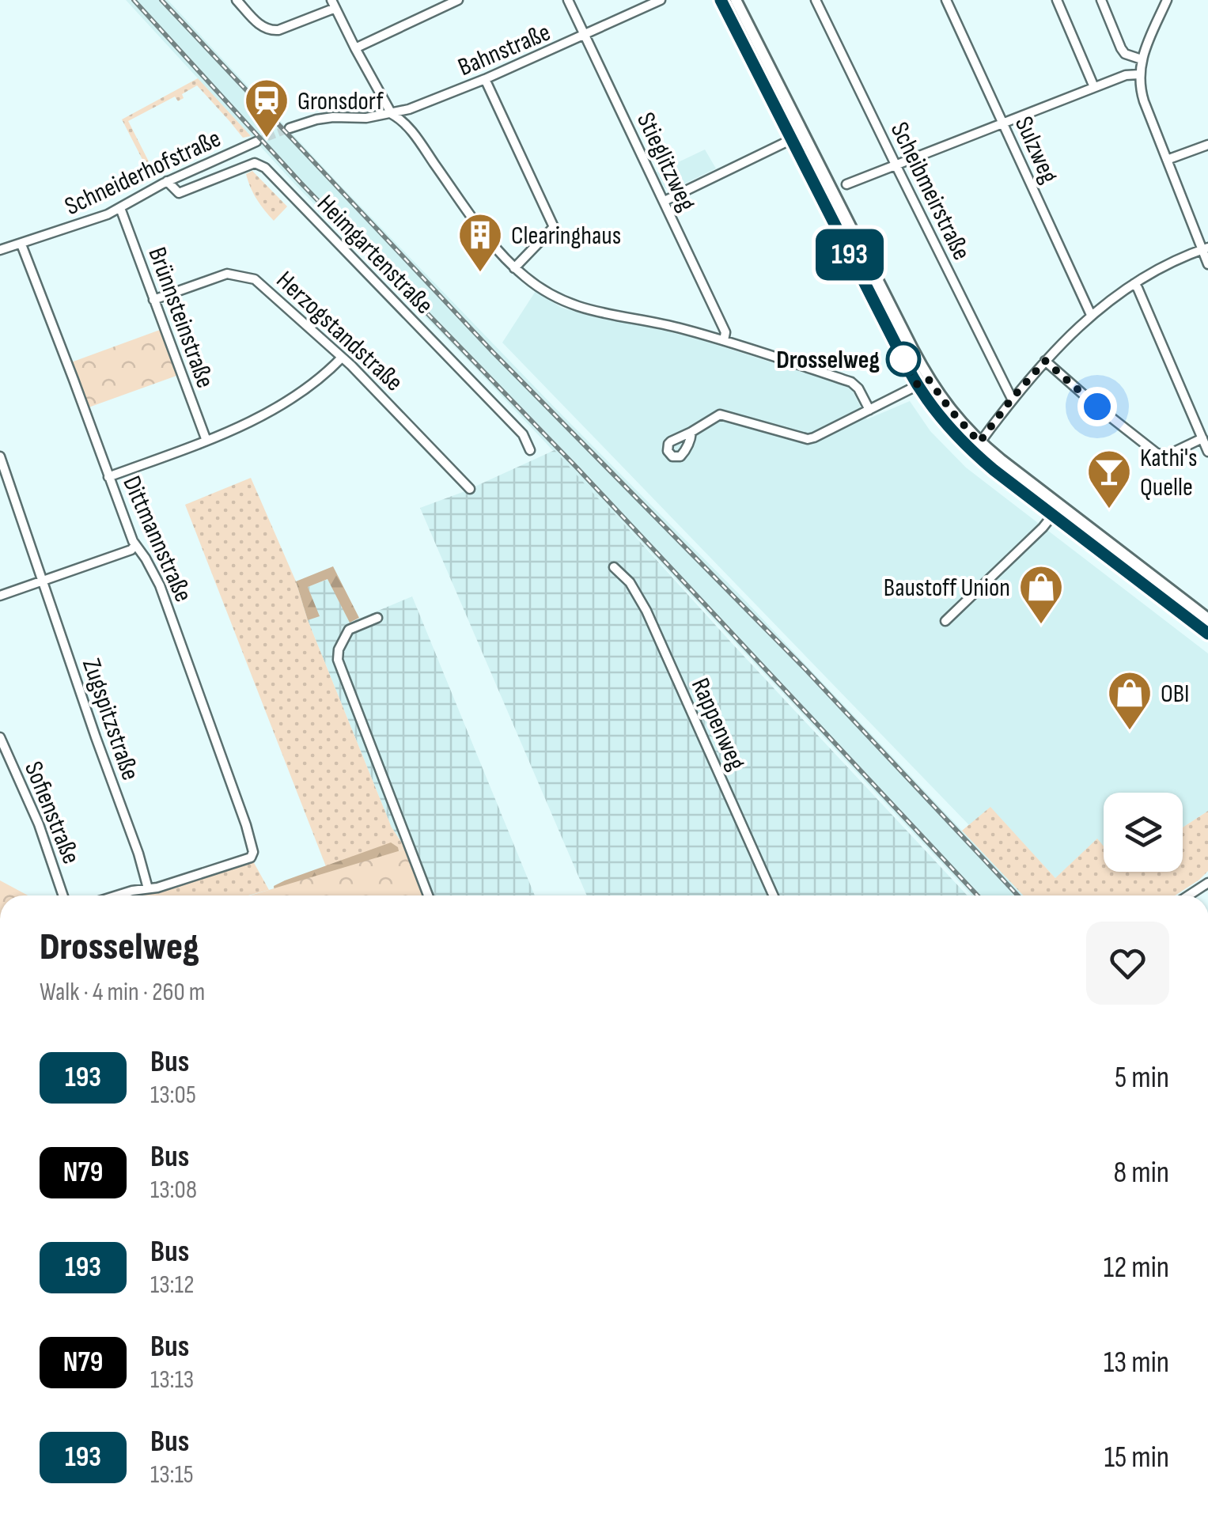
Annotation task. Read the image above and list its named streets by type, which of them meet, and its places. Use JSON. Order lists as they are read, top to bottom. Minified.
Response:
{"streets":{"street":["Bahnstraße","Sulzweg","Stieglitzweg","Schneiderhofstraße","Scheibmeirstraße","Heimgartenstraße","Brünnsteinstraße","Herzogstandstraße","Dittmannstraße","Zugspitzstraße","Rappenweg","Sofienstraße"]},"crossings":[["Bahnstraße","Stieglitzweg"],["Schneiderhofstraße","Heimgartenstraße"],["Schneiderhofstraße","Brünnsteinstraße"],["Schneiderhofstraße","Dittmannstraße"],["Brünnsteinstraße","Herzogstandstraße"],["Dittmannstraße","Zugspitzstraße"]],"places":{"station":["Gronsdorf"],"building":["Clearinghaus"],"other":["Drosselweg"],"bar":["Kathi's Quelle"],"shop":["Baustoff Union","OBI"]},"lines":["bus line 193"],"page":{"on_map":"193","heading":["Drosselweg","Walk · 4 min · 260 m"],"list":[{"mark":"193","name":"Bus","note":"13:05","value":"5 min"},{"mark":"N79","name":"Bus","note":"13:08","value":"8 min"},{"mark":"193","name":"Bus","note":"13:12","value":"12 min"},{"mark":"N79","name":"Bus","note":"13:13","value":"13 min"},{"mark":"193","name":"Bus","note":"13:15","value":"15 min"}]}}
